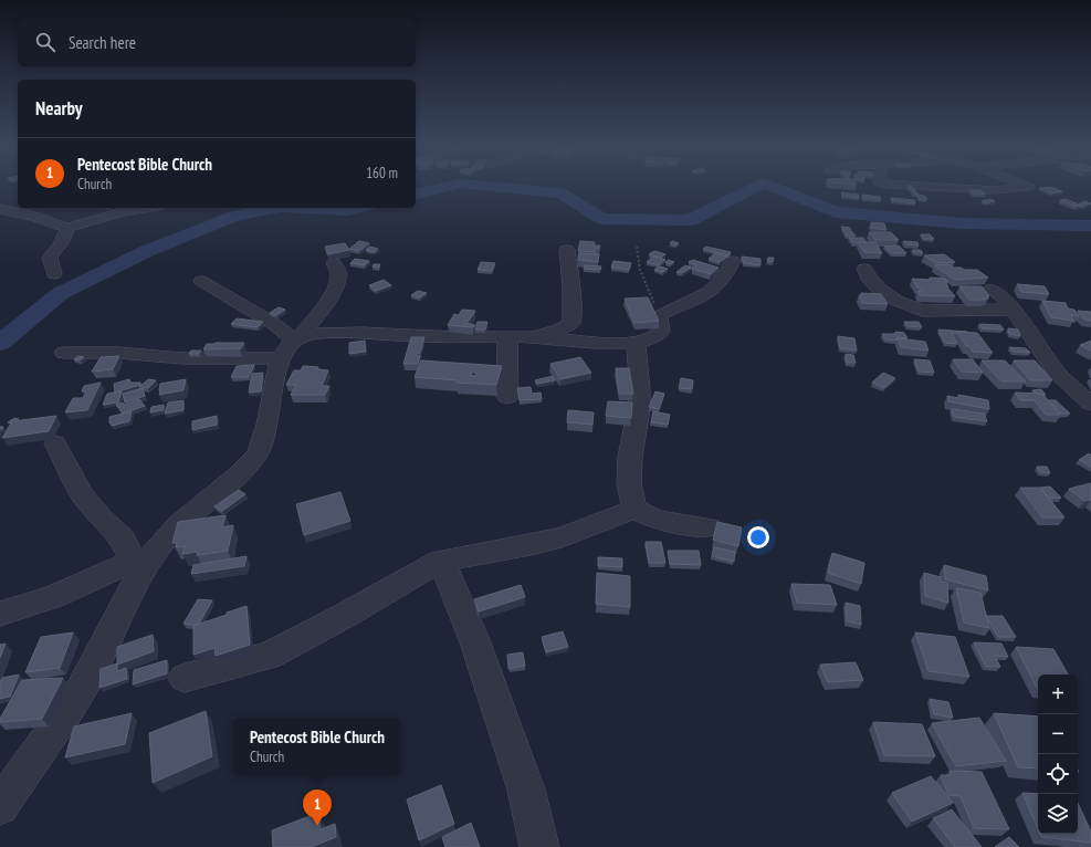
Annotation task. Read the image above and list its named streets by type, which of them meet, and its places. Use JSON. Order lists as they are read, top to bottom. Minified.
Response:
{"page":{"search":"Search here","heading":"Nearby","list":[{"mark":"1","name":"Pentecost Bible Church","note":"Church","value":"160 m"}],"map_buttons":["+","−"],"popup":["Pentecost Bible Church","Church"],"pins":"1"}}
